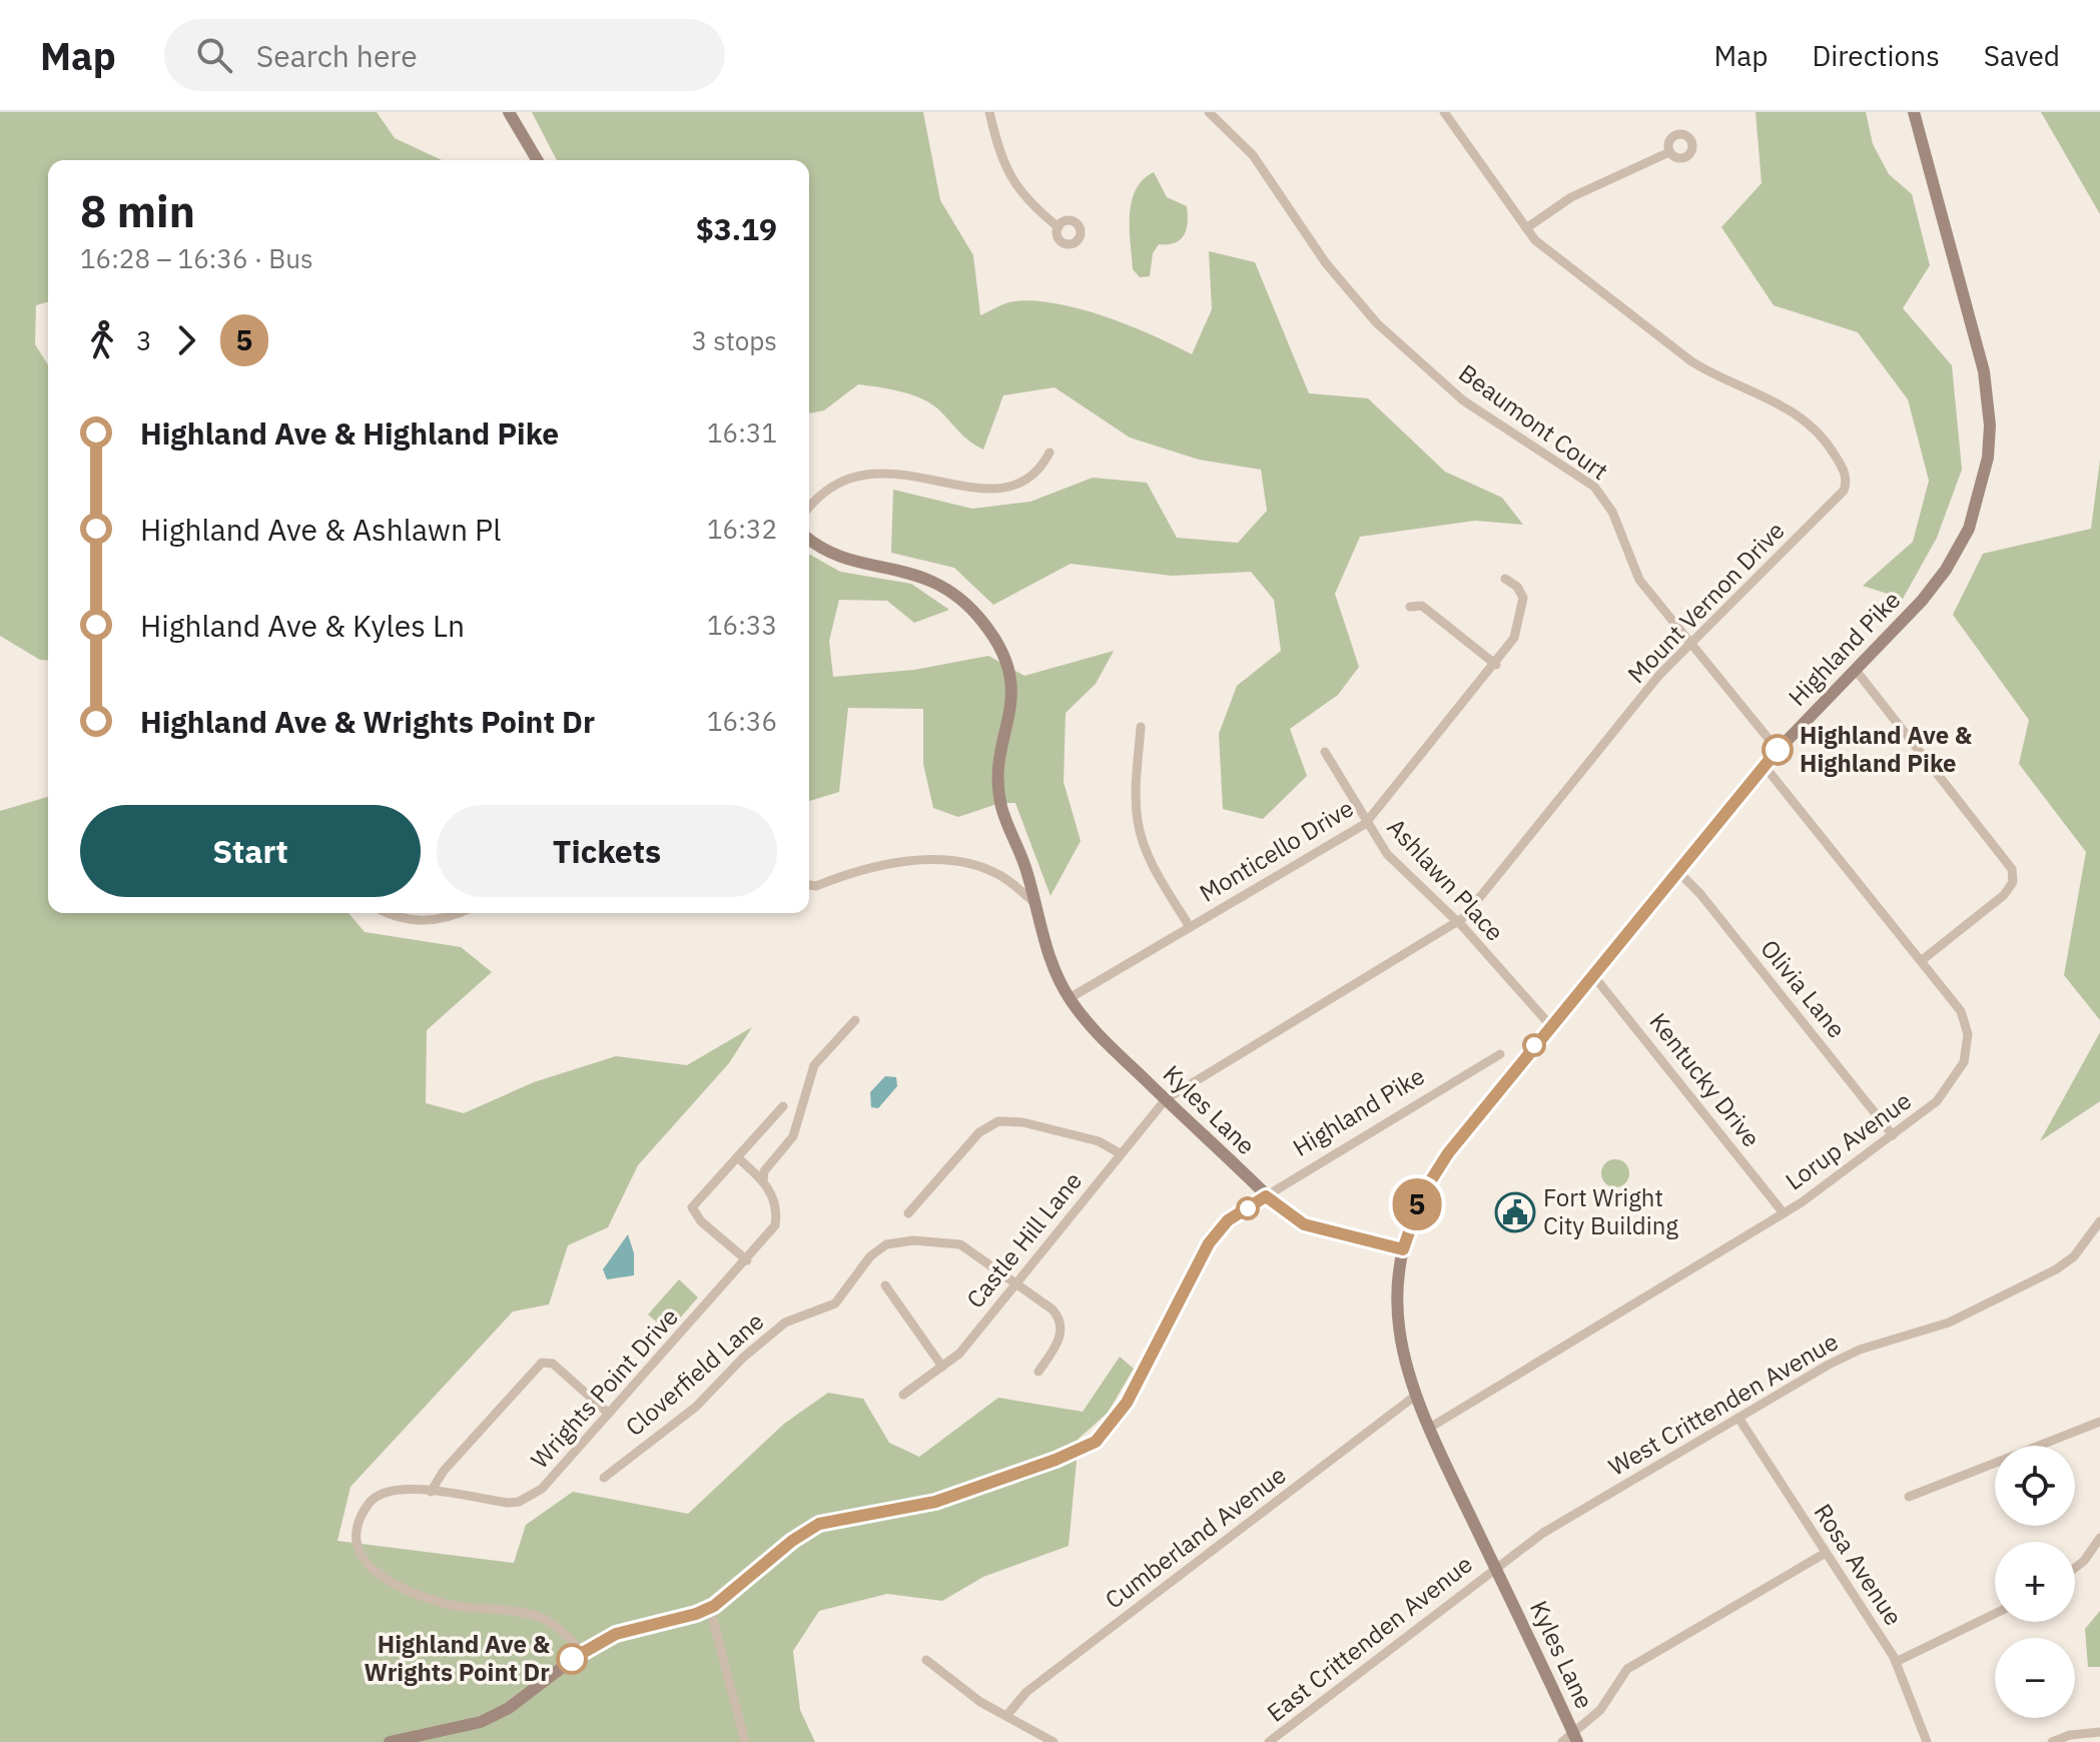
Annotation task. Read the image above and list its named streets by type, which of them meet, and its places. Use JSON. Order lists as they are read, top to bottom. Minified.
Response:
{"streets":{"main road":["Highland Pike","Kyles Lane"],"street":["Beaumont Court","Mount Vernon Drive","Monticello Drive","Ashlawn Place","Olivia Lane","Kentucky Drive","Lorup Avenue","Castle Hill Lane","Cloverfield Lane","Wrights Point Drive","West Crittenden Avenue","Cumberland Avenue","Rosa Avenue","East Crittenden Avenue"]},"crossings":[["Beaumont Court","Mount Vernon Drive"],["Beaumont Court","Highland Pike"],["Mount Vernon Drive","Ashlawn Place"],["Mount Vernon Drive","Kyles Lane"],["Mount Vernon Drive","Castle Hill Lane"],["Highland Pike","Ashlawn Place"],["Highland Pike","Olivia Lane"],["Highland Pike","Kentucky Drive"],["Highland Pike","Kyles Lane"],["Highland Pike","Lorup Avenue"],["Highland Pike","Wrights Point Drive"],["Monticello Drive","Ashlawn Place"],["Monticello Drive","Kyles Lane"],["Olivia Lane","Lorup Avenue"],["Kentucky Drive","Lorup Avenue"],["Kyles Lane","Lorup Avenue"],["Kyles Lane","Castle Hill Lane"],["Kyles Lane","West Crittenden Avenue"],["Kyles Lane","Cumberland Avenue"],["Kyles Lane","East Crittenden Avenue"],["Castle Hill Lane","Cloverfield Lane"],["West Crittenden Avenue","Rosa Avenue"],["West Crittenden Avenue","East Crittenden Avenue"]],"places":{"other":["Highland Ave & Highland Pike","Highland Ave & Wrights Point Dr"],"public building":["Fort Wright City Building"]},"lines":["bus line 5"],"page":{"header":"Map","search":"Search here","nav":["Map","Directions","Saved"],"on_map":"5","heading":["8 min","16:28 – 16:36 · Bus","$3.19"],"legs":["3","5","3 stops"],"list":[{"name":"Highland Ave & Highland Pike","value":"16:31"},{"name":"Highland Ave & Ashlawn Pl","value":"16:32"},{"name":"Highland Ave & Kyles Ln","value":"16:33"},{"name":"Highland Ave & Wrights Point Dr","value":"16:36"}],"buttons":["Start","Tickets"],"map_buttons":["+","−"]}}
